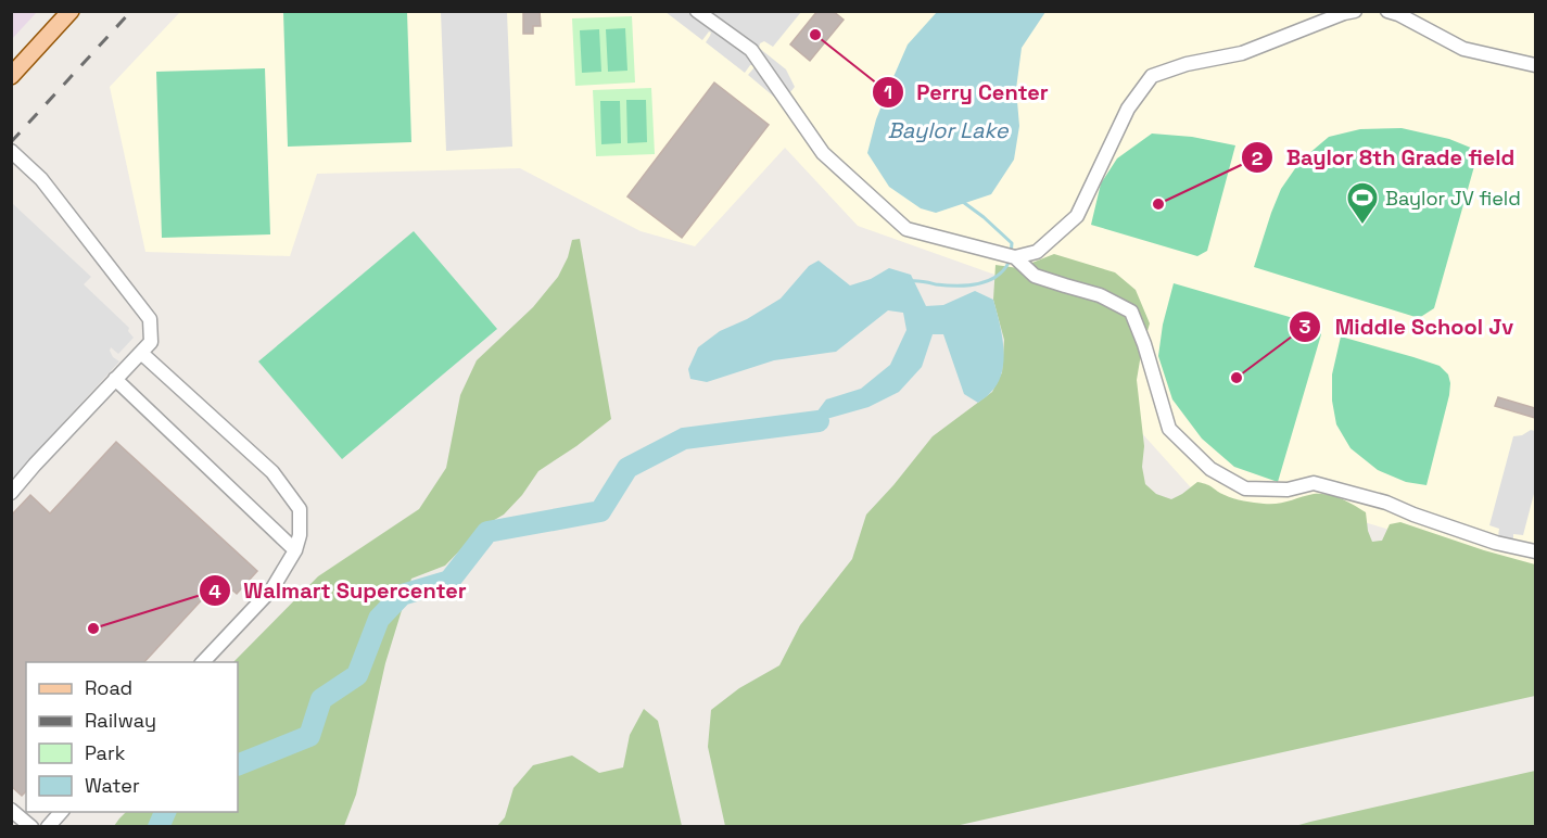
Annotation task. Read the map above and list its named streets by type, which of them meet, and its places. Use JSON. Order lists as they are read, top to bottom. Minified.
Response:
{"water":["Baylor Lake"],"places":{"other":["Perry Center","Baylor 8th Grade field","Middle School Jv","Walmart Supercenter"],"sports":["Baylor JV field"]},"legend":["Road","Railway","Park","Water"]}
